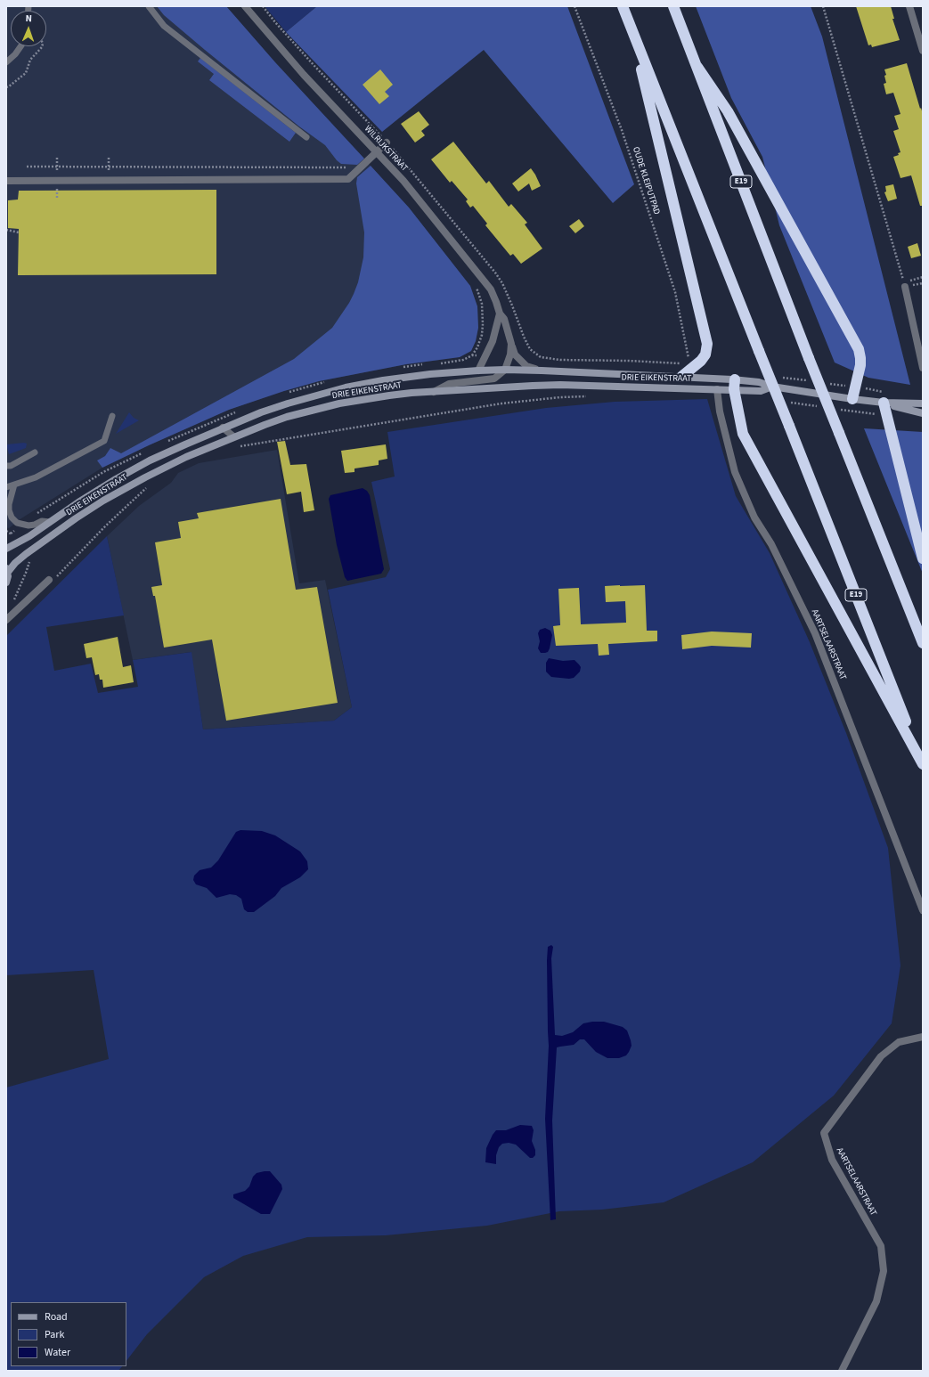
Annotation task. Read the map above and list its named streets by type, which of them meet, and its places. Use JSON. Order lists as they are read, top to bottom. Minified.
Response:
{"streets":{"highway":["E19"],"street":["WILRIJKSTRAAT","DRIE EIKENSTRAAT","AARTSELAARSTRAAT"],"path":["OUDE KLEIPUTPAD"]},"crossings":[["WILRIJKSTRAAT","DRIE EIKENSTRAAT"],["DRIE EIKENSTRAAT","AARTSELAARSTRAAT"]],"legend":["Road","Park","Water"],"north":"top"}
